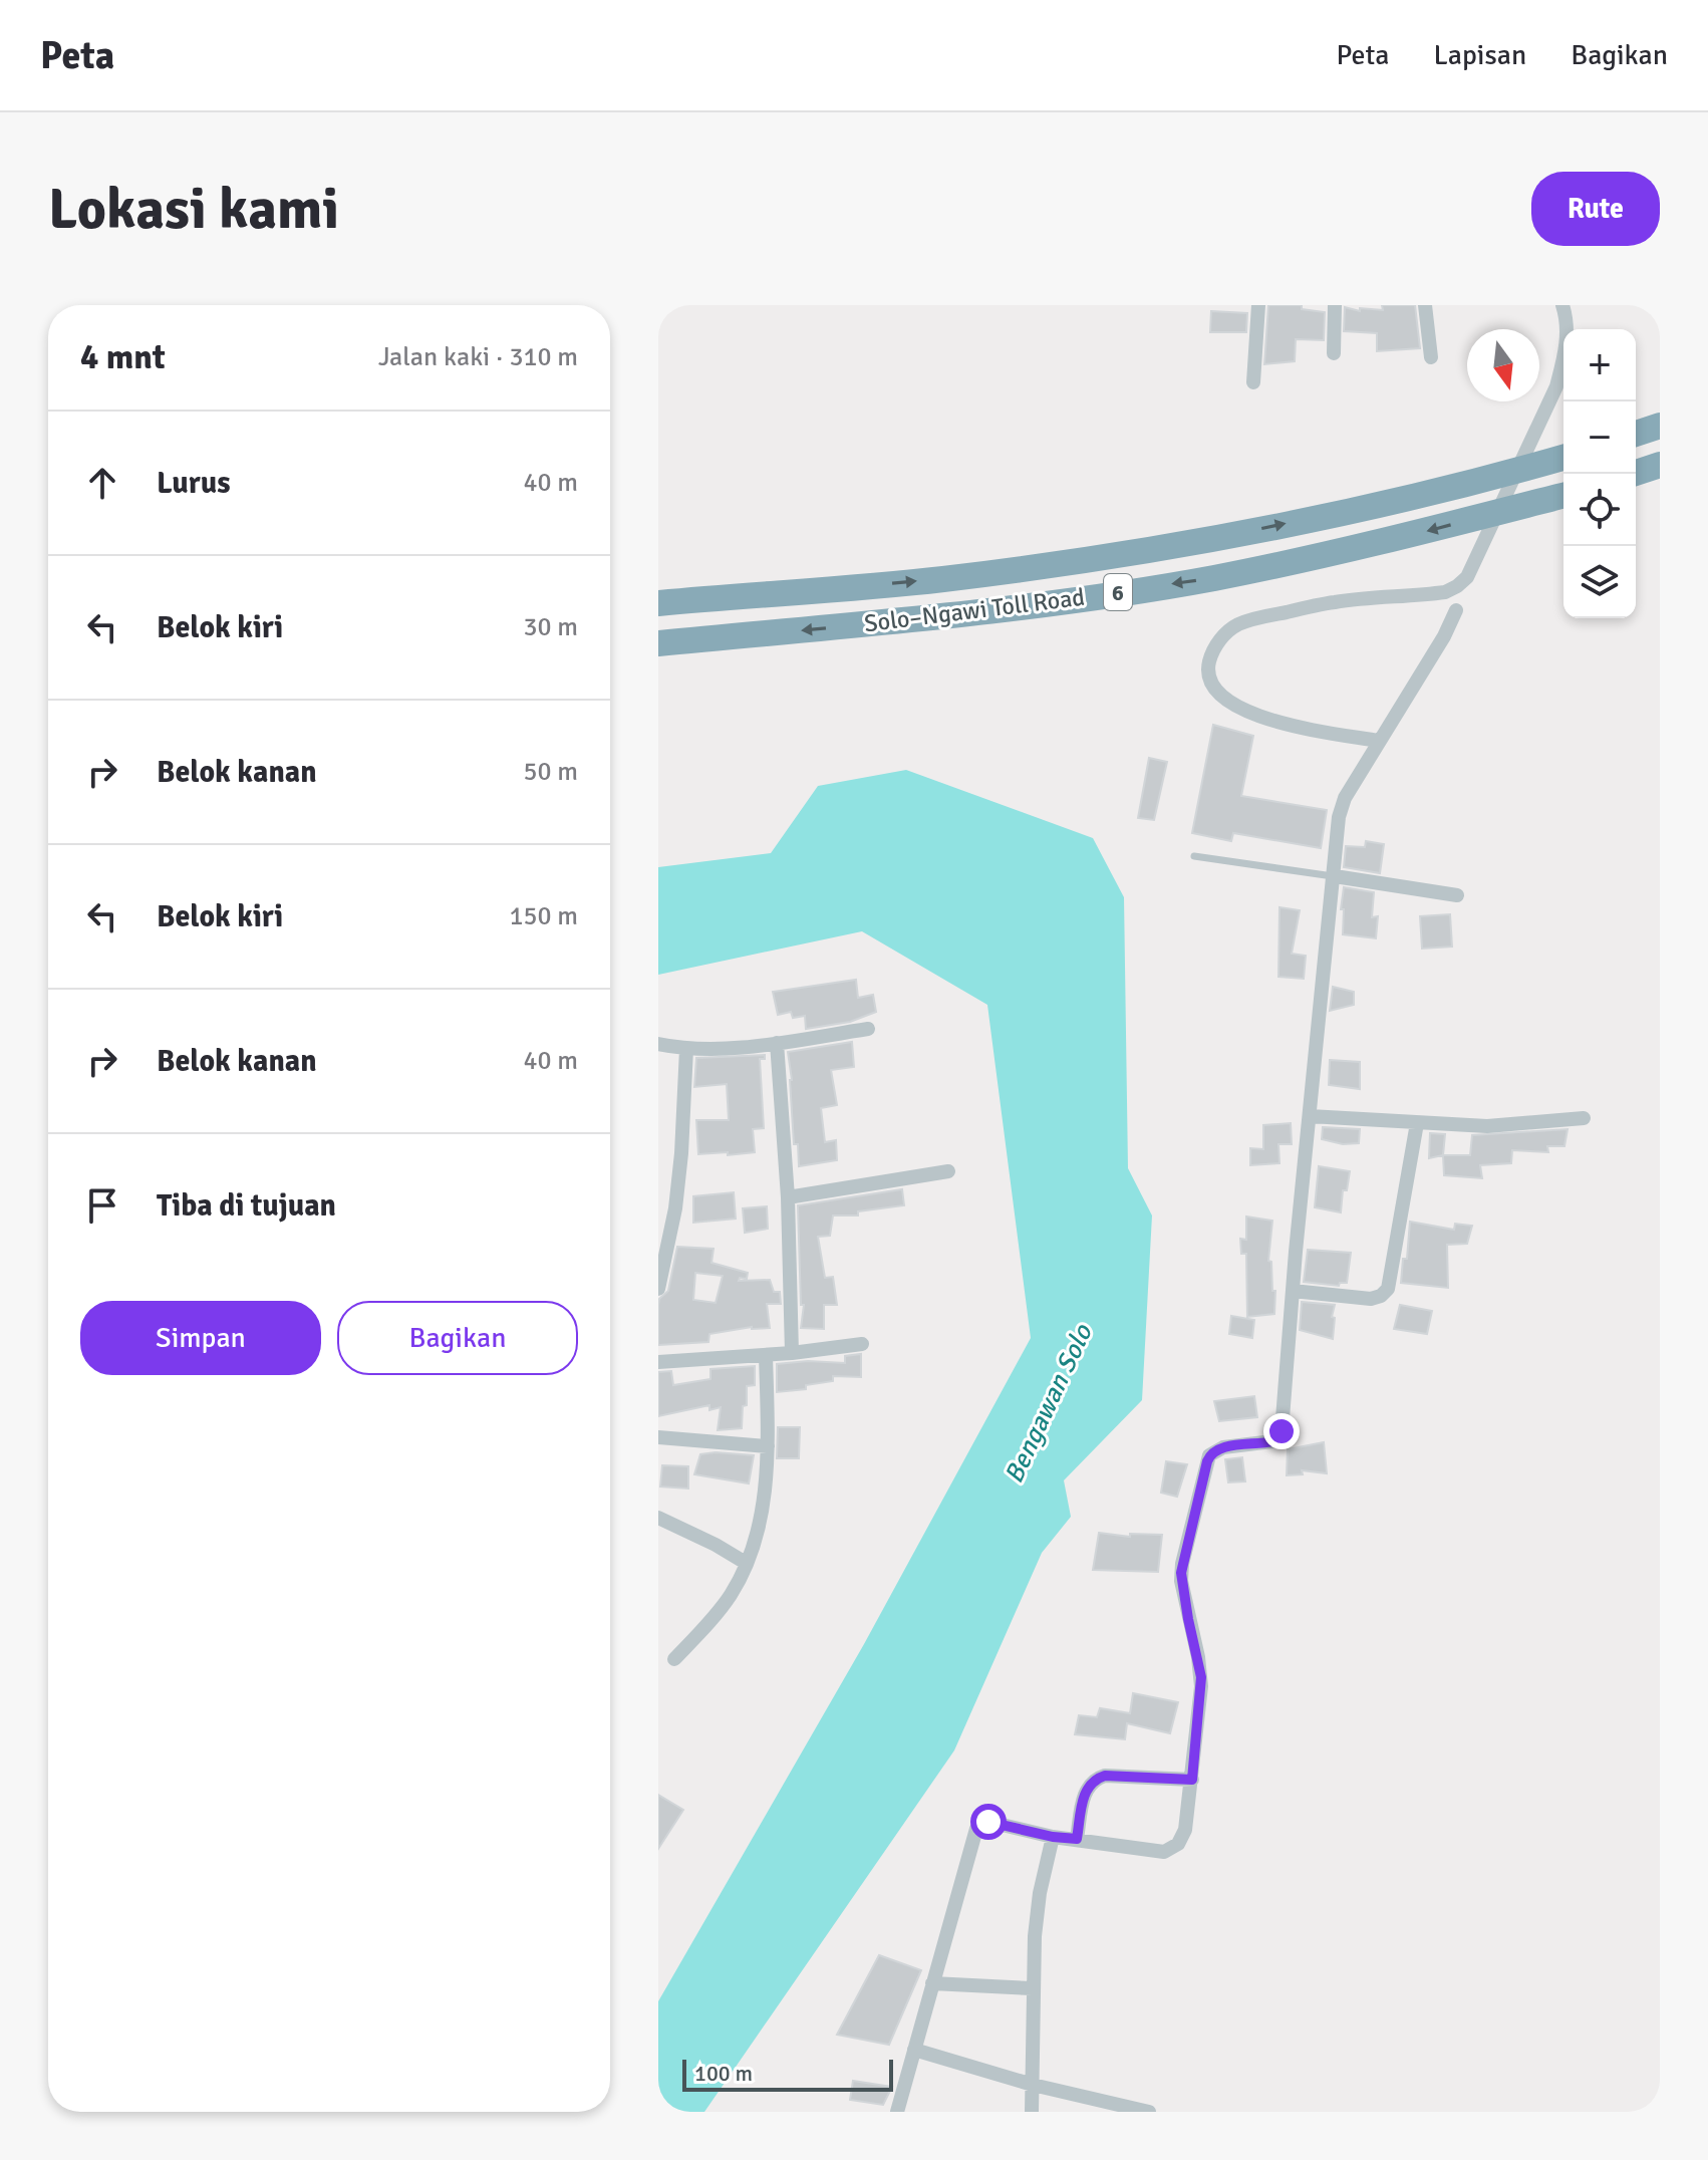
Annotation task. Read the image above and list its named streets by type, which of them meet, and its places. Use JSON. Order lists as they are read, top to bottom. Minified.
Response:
{"streets":{"highway":["6","Solo–Ngawi Toll Road"]},"water":["Bengawan Solo"],"scale_bar":"100 m","north":"bottom","page":{"header":"Peta","nav":["Peta","Lapisan","Bagikan"],"buttons":["Rute",["Simpan","Bagikan"]],"title":"Lokasi kami","heading":["4 mnt","Jalan kaki · 310 m"],"map_buttons":["+","−"],"list":[["Lurus","40 m"],["Belok kiri","30 m"],["Belok kanan","50 m"],["Belok kiri","150 m"],["Belok kanan","40 m"],"Tiba di tujuan"],"scale":"100 m"}}
